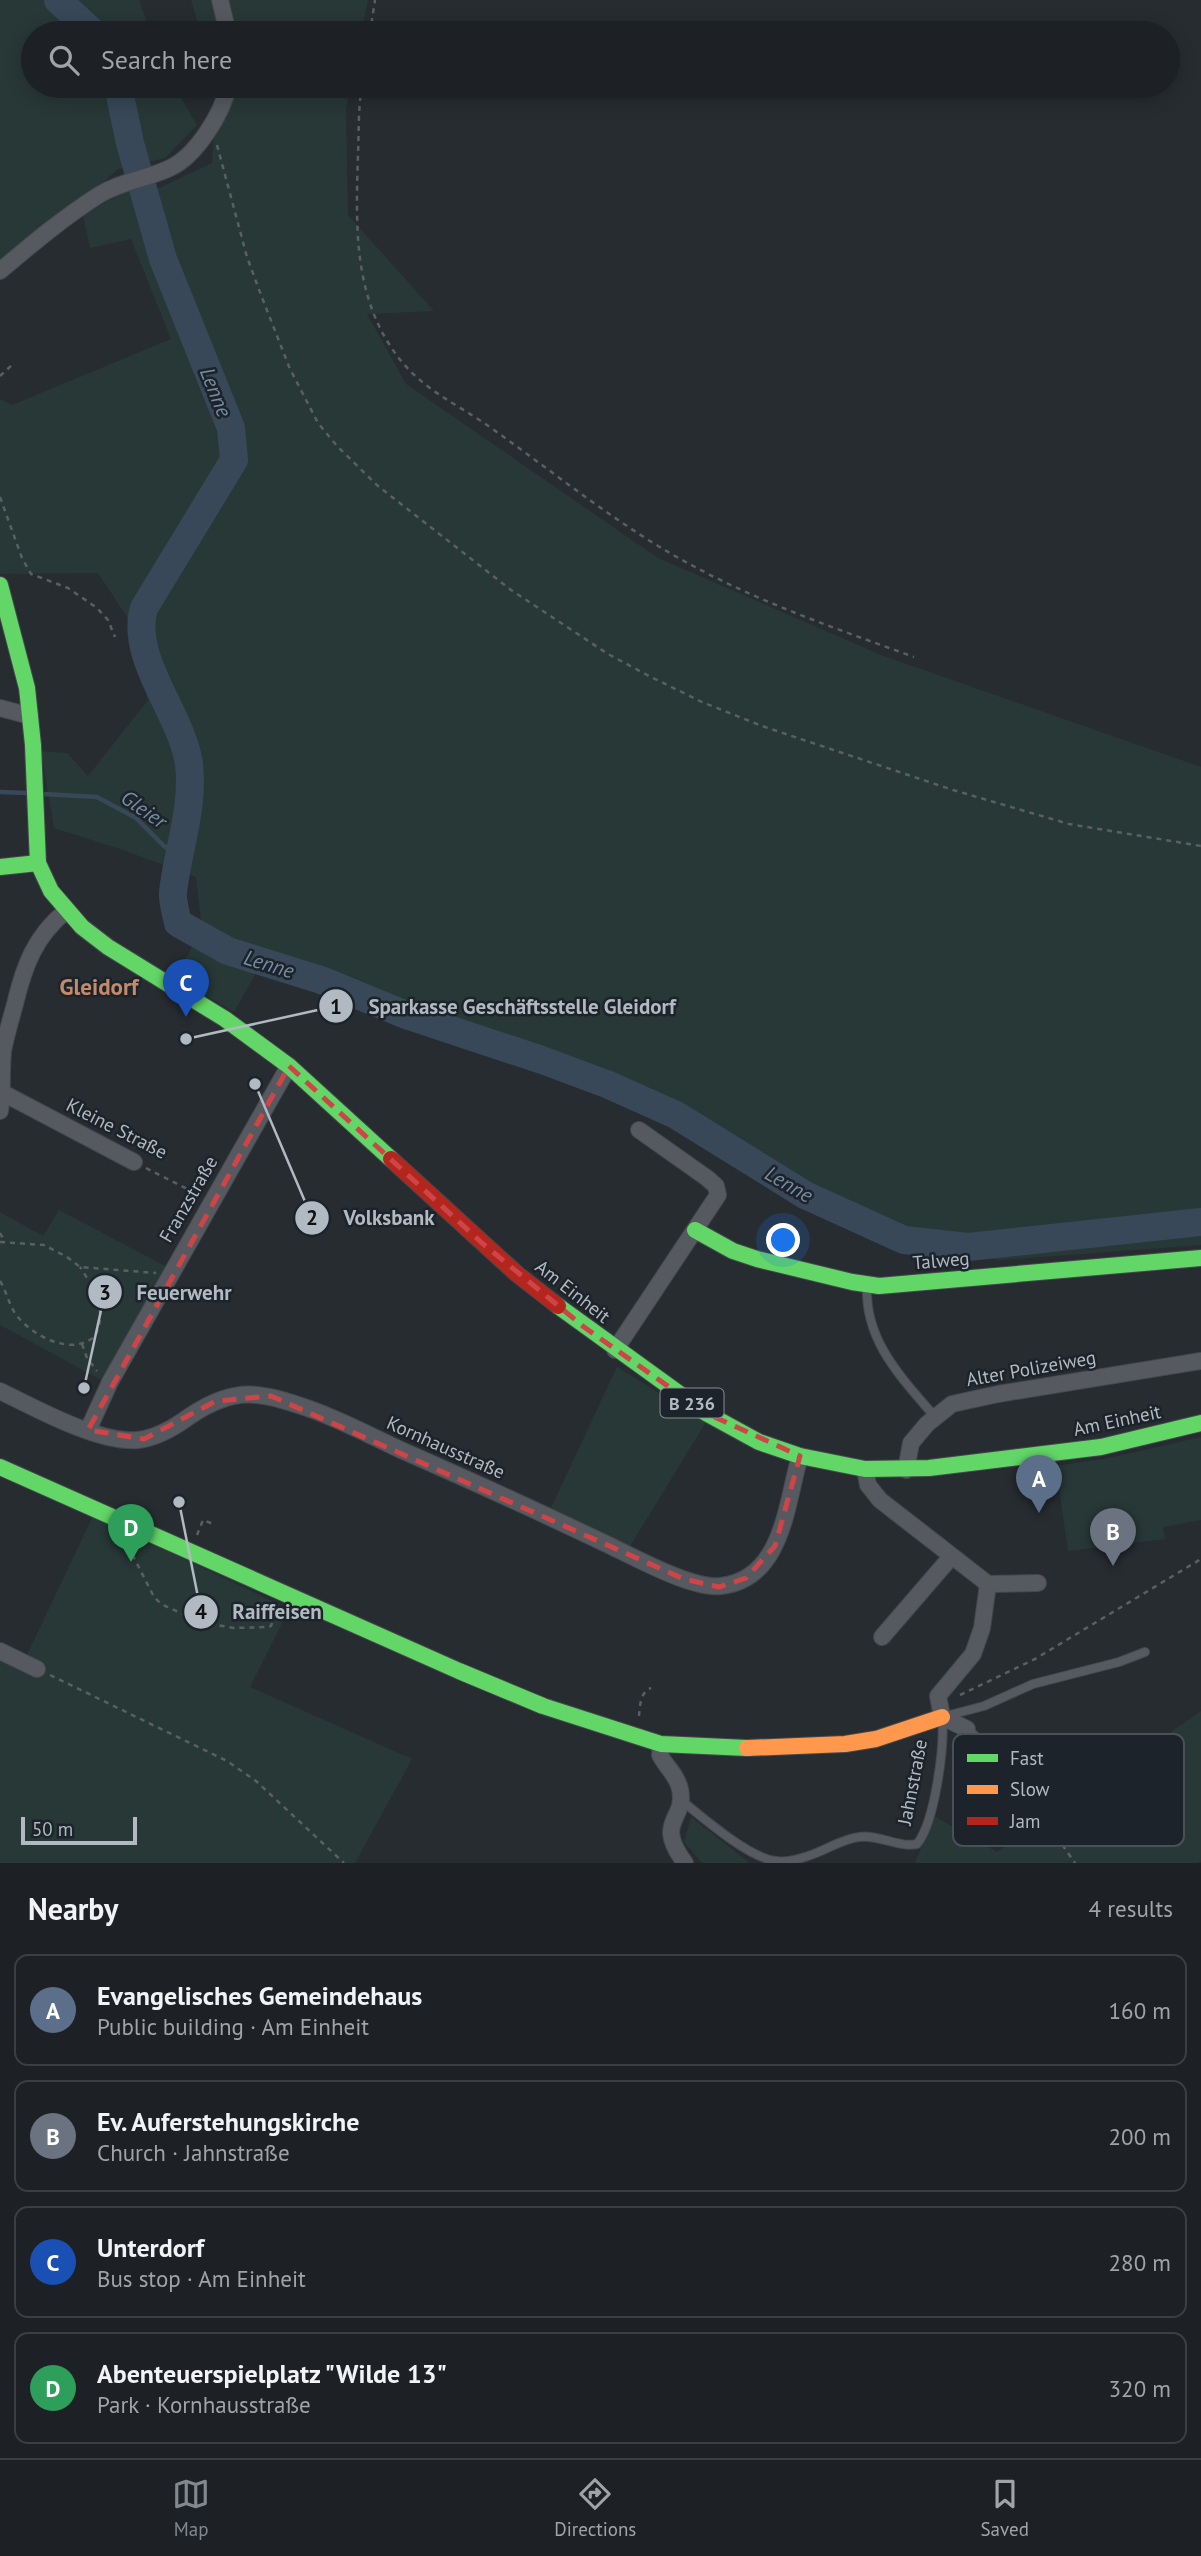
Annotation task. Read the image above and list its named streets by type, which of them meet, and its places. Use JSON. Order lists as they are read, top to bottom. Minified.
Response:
{"streets":{"main road":["Talweg","Am Einheit","B 236","Jahnstraße"],"street":["Kleine Straße","Franzstraße","Alter Polizeiweg","Kornhausstraße"]},"crossings":[["Kleine Straße","Franzstraße"],["Franzstraße","Am Einheit"],["Franzstraße","Kornhausstraße"],["Am Einheit","Alter Polizeiweg"],["Am Einheit","B 236"],["Am Einheit","Kornhausstraße"]],"districts":["Gleidorf"],"water":["Lenne","Gleier"],"places":["Sparkasse Geschäftsstelle Gleidorf","Volksbank","Feuerwehr","Raiffeisen"],"legend":["Fast","Slow","Jam"],"scale_bar":"50 m","page":{"search":"Search here","pins":["C","A","D","B"],"scale":"50 m","heading":["Nearby","4 results"],"list":[{"mark":"A","name":"Evangelisches Gemeindehaus","note":"Public building · Am Einheit","value":"160 m"},{"mark":"B","name":"Ev. Auferstehungskirche","note":"Church · Jahnstraße","value":"200 m"},{"mark":"C","name":"Unterdorf","note":"Bus stop · Am Einheit","value":"280 m"},{"mark":"D","name":"Abenteuerspielplatz \"Wilde 13\"","note":"Park · Kornhausstraße","value":"320 m"}],"nav":["Map","Directions","Saved"]}}
